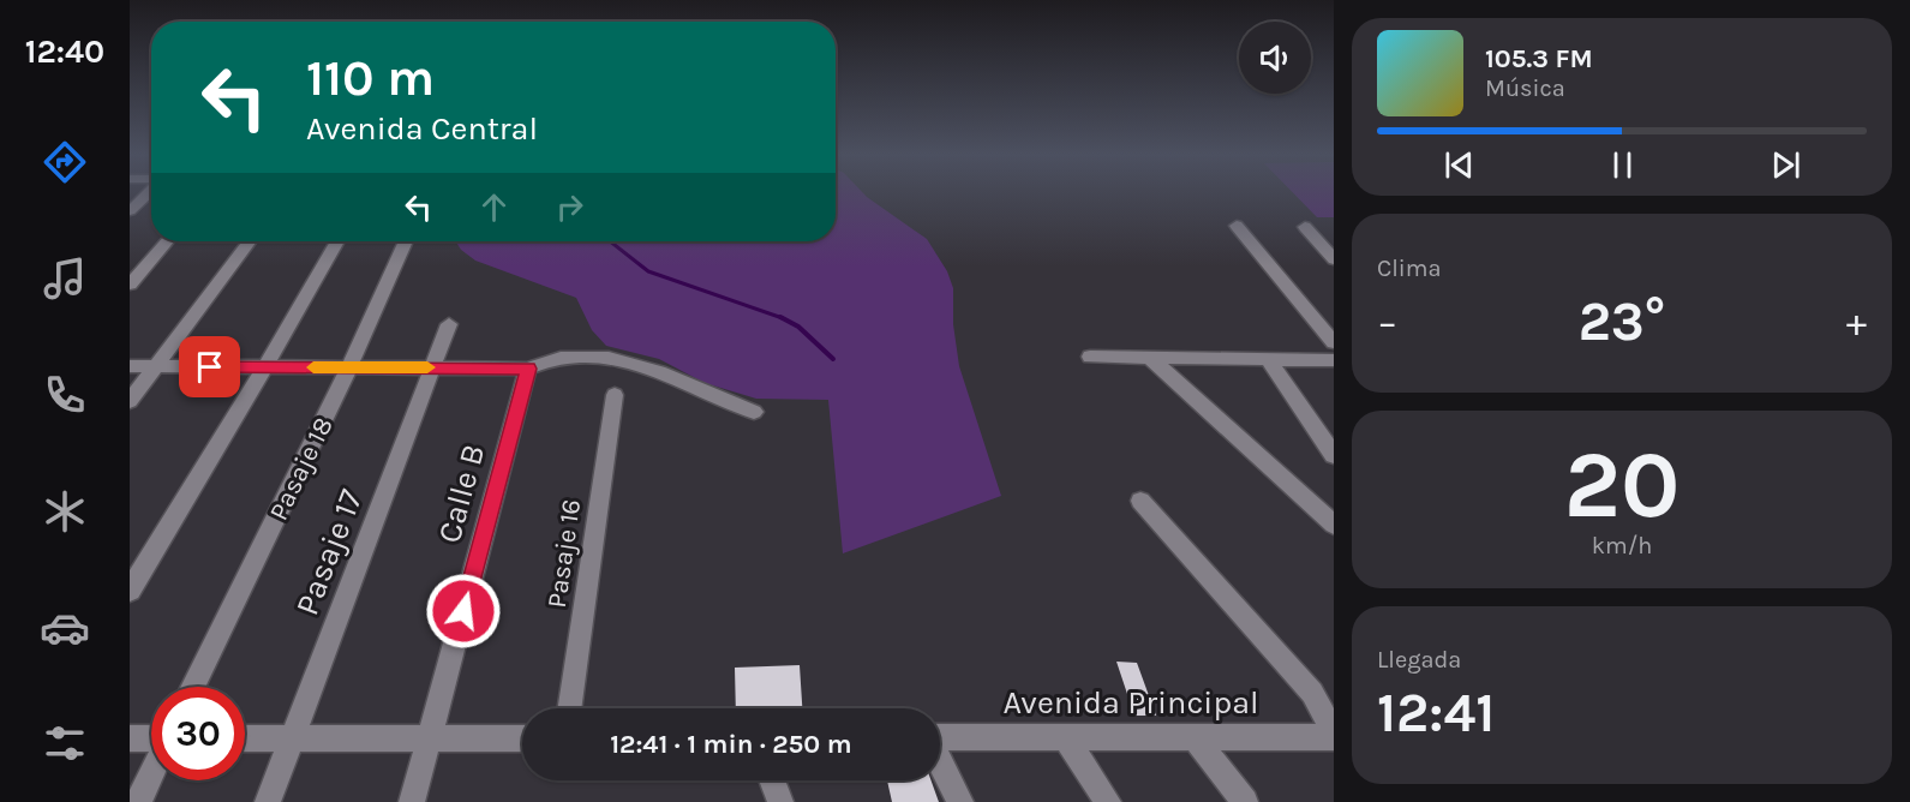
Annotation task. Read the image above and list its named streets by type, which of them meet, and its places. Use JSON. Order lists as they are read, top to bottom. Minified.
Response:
{"streets":{"street":["Pasaje 18","Calle B","Pasaje 17","Pasaje 16","Avenida Principal"]},"page":{"tabs":"12:40","turn":["110 m","Avenida Central"],"song":["105.3 FM","Música"],"tile":["Clima",["20","km/h"],["Llegada","12:41"]],"heat":["−","23°","+"],"limit":"30","trip":"12:41 · 1 min · 250 m"}}
